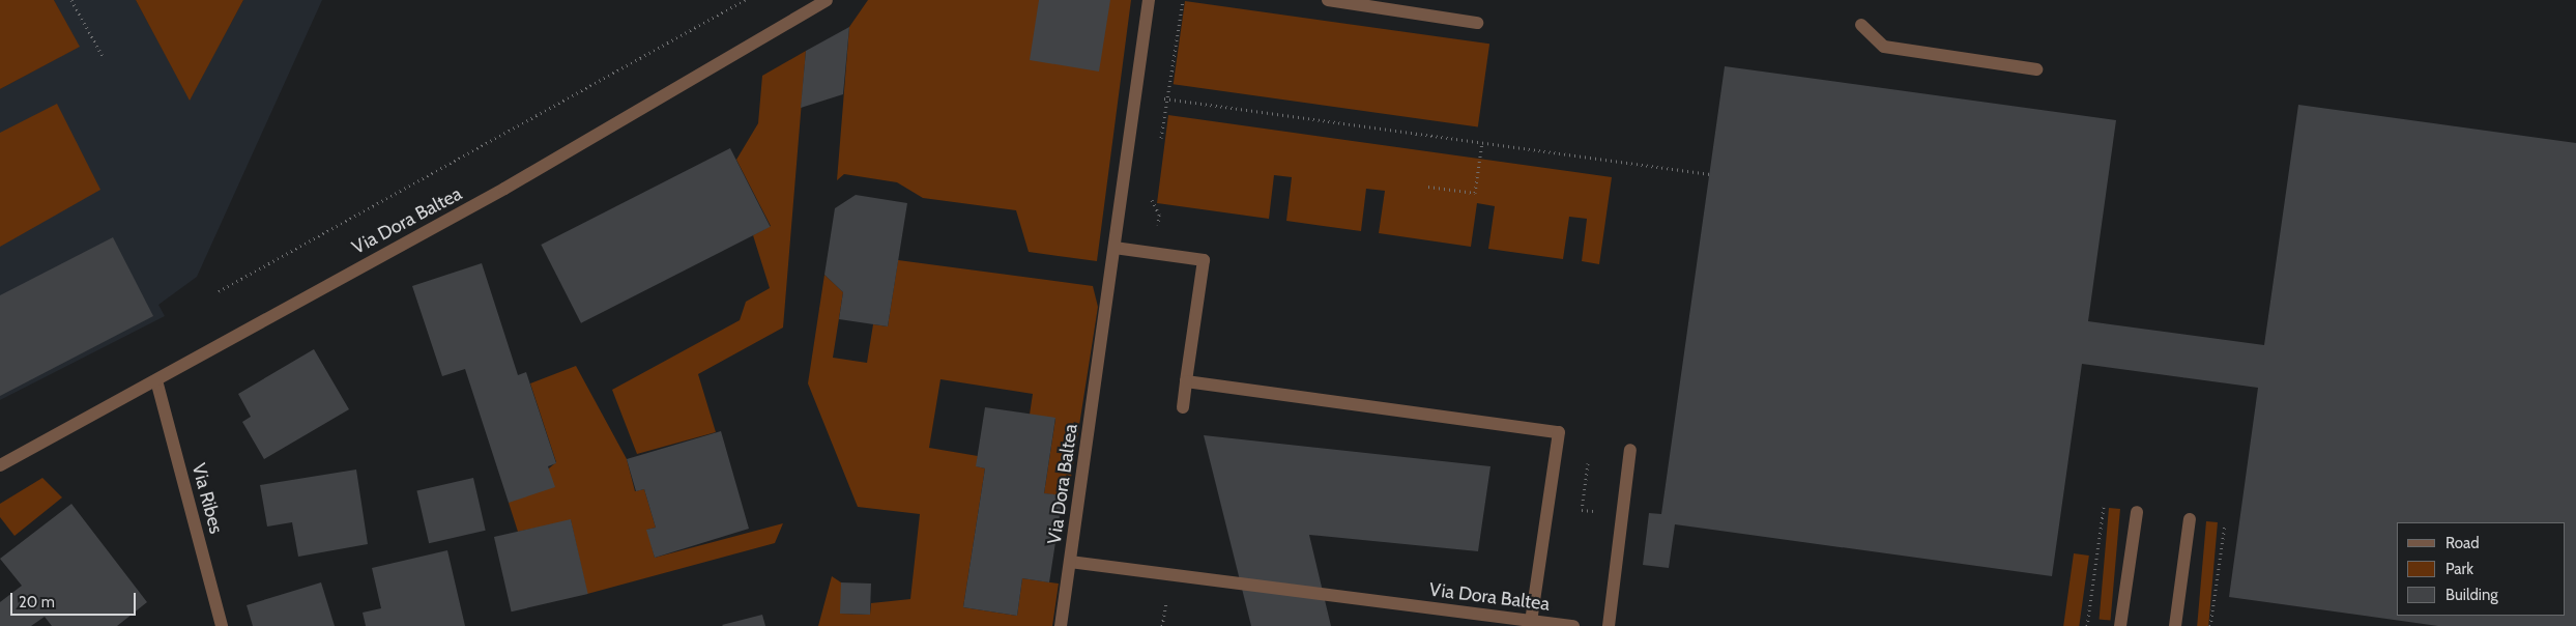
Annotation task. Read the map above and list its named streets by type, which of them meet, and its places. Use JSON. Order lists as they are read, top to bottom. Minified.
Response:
{"streets":{"street":["Via Dora Baltea","Via Ribes"]},"crossings":[["Via Dora Baltea","Via Ribes"]],"legend":["Road","Park","Building"],"scale_bar":"20 m"}
